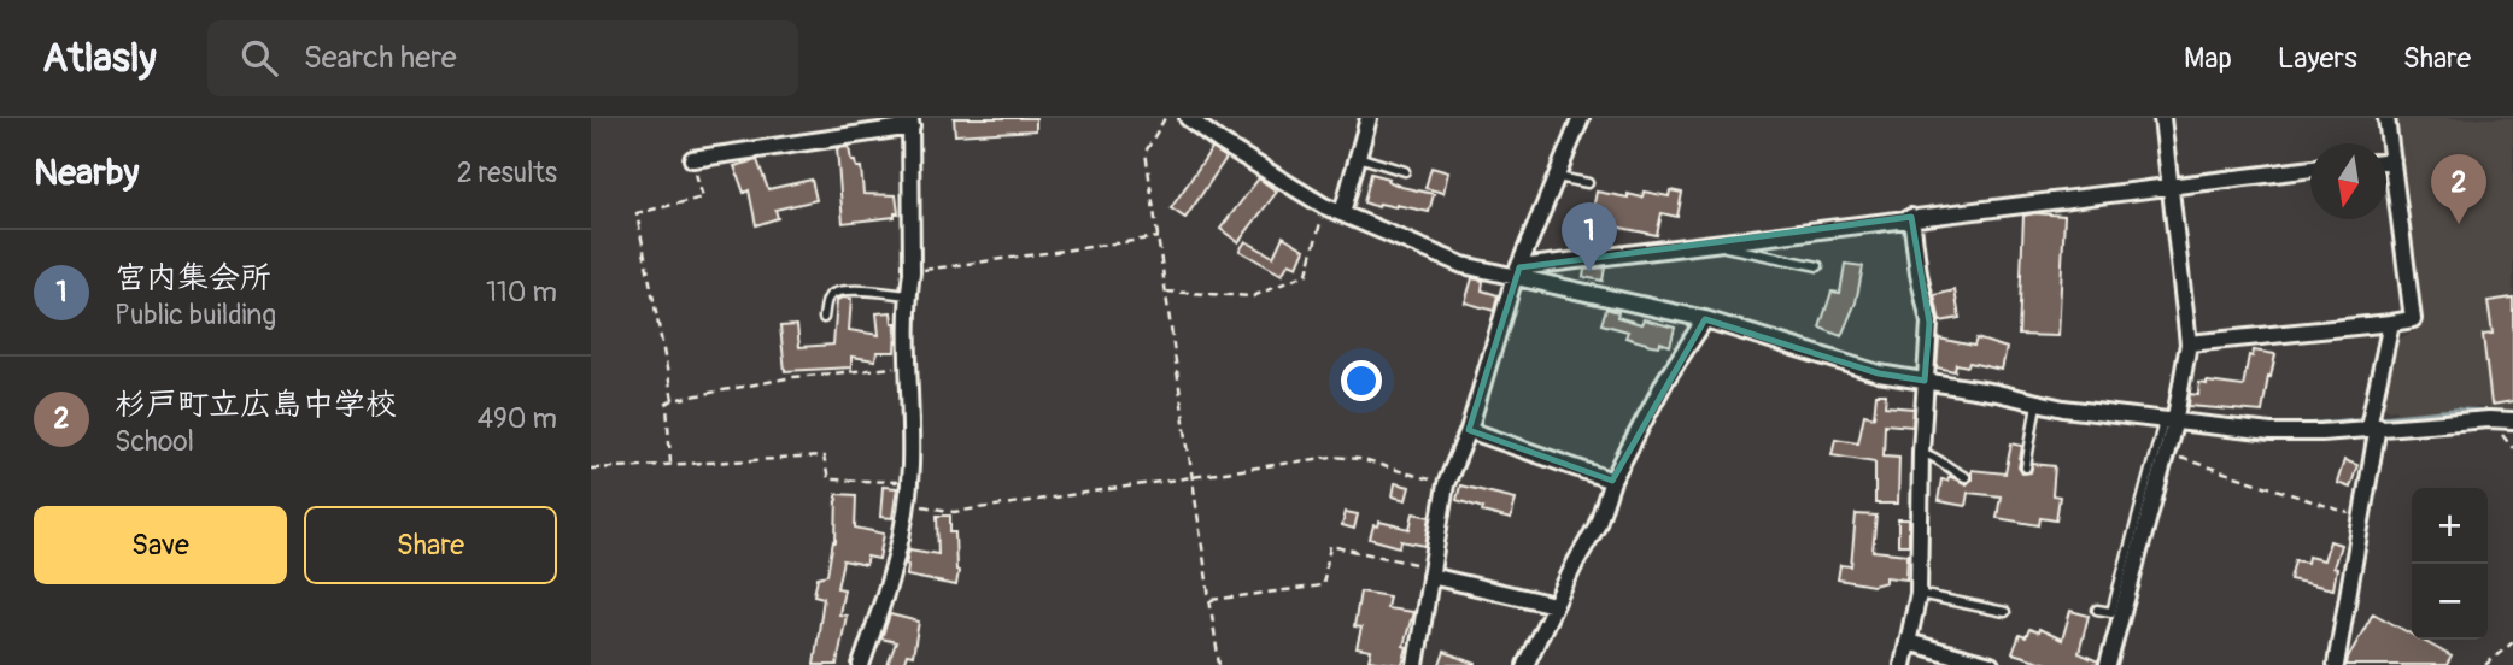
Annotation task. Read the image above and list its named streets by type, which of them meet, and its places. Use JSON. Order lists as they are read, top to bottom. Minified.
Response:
{"north":"bottom","page":{"header":"Atlasly","search":"Search here","nav":["Map","Layers","Share"],"heading":["Nearby","2 results"],"pins":["2","1"],"list":[{"mark":"1","name":"宮内集会所","note":"Public building","value":"110 m"},{"mark":"2","name":"杉戸町立広島中学校","note":"School","value":"490 m"}],"buttons":["Save","Share"],"map_buttons":["+","−"]}}
